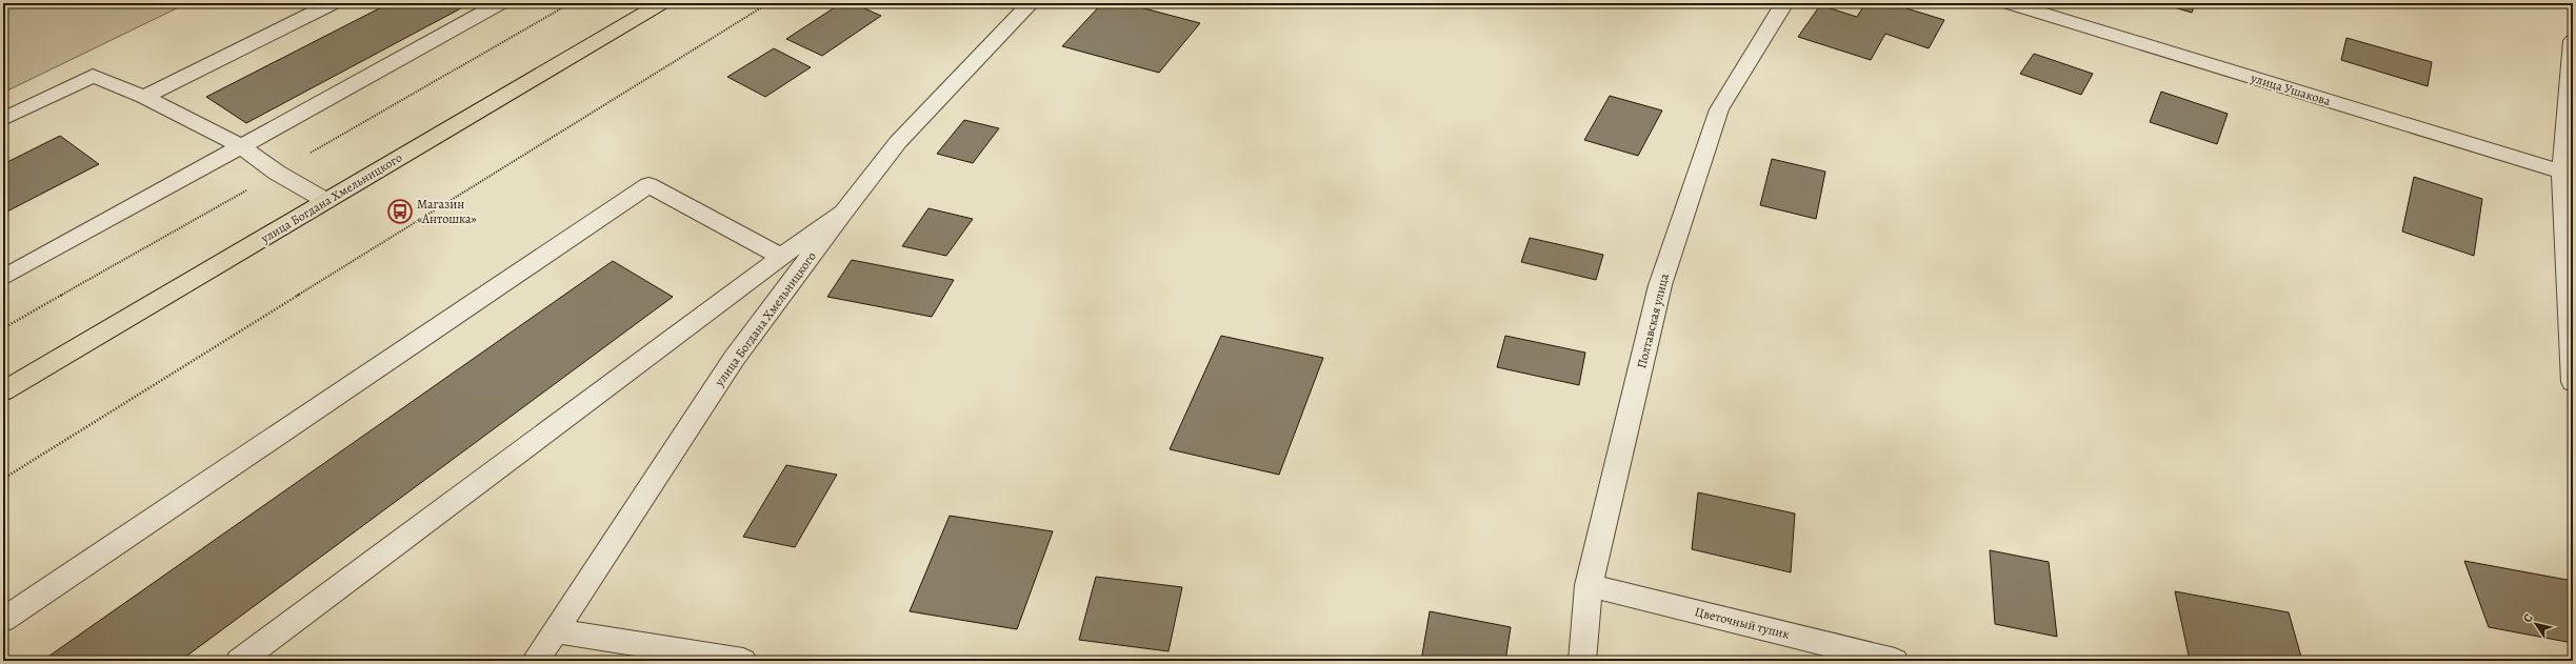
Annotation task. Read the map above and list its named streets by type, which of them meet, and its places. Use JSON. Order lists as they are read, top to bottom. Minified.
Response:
{"streets":{"main road":["улица Богдана Хмельницкого"],"street":["улица Ушакова","Полтавская улица","Цветочный тупик"]},"crossings":[["Полтавская улица","Цветочный тупик"]],"places":{"bus stop":["Магазин «Антошка»"]},"north":"top left"}
